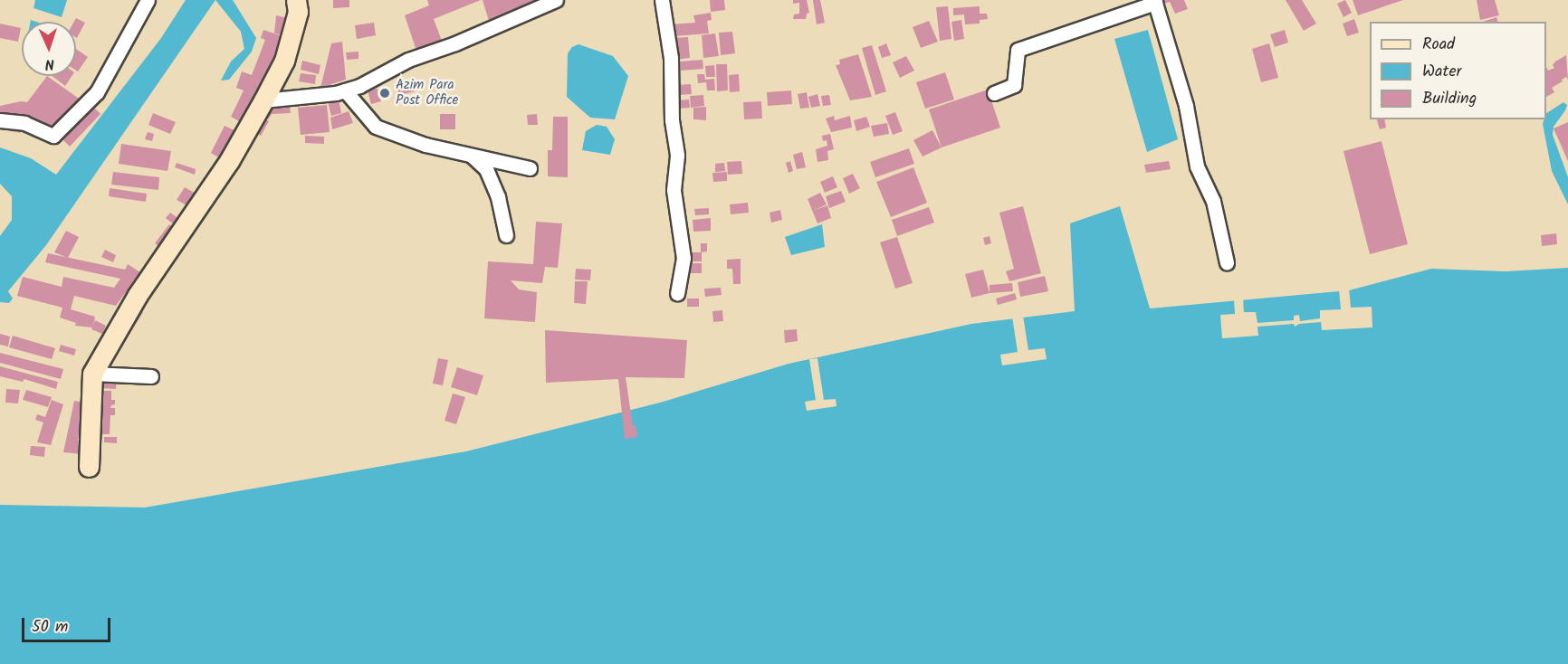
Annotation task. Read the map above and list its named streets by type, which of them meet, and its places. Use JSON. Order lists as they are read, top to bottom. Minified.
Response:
{"places":["Azim Para Post Office"],"legend":["Road","Water","Building"],"scale_bar":"50 m","north":"bottom"}
